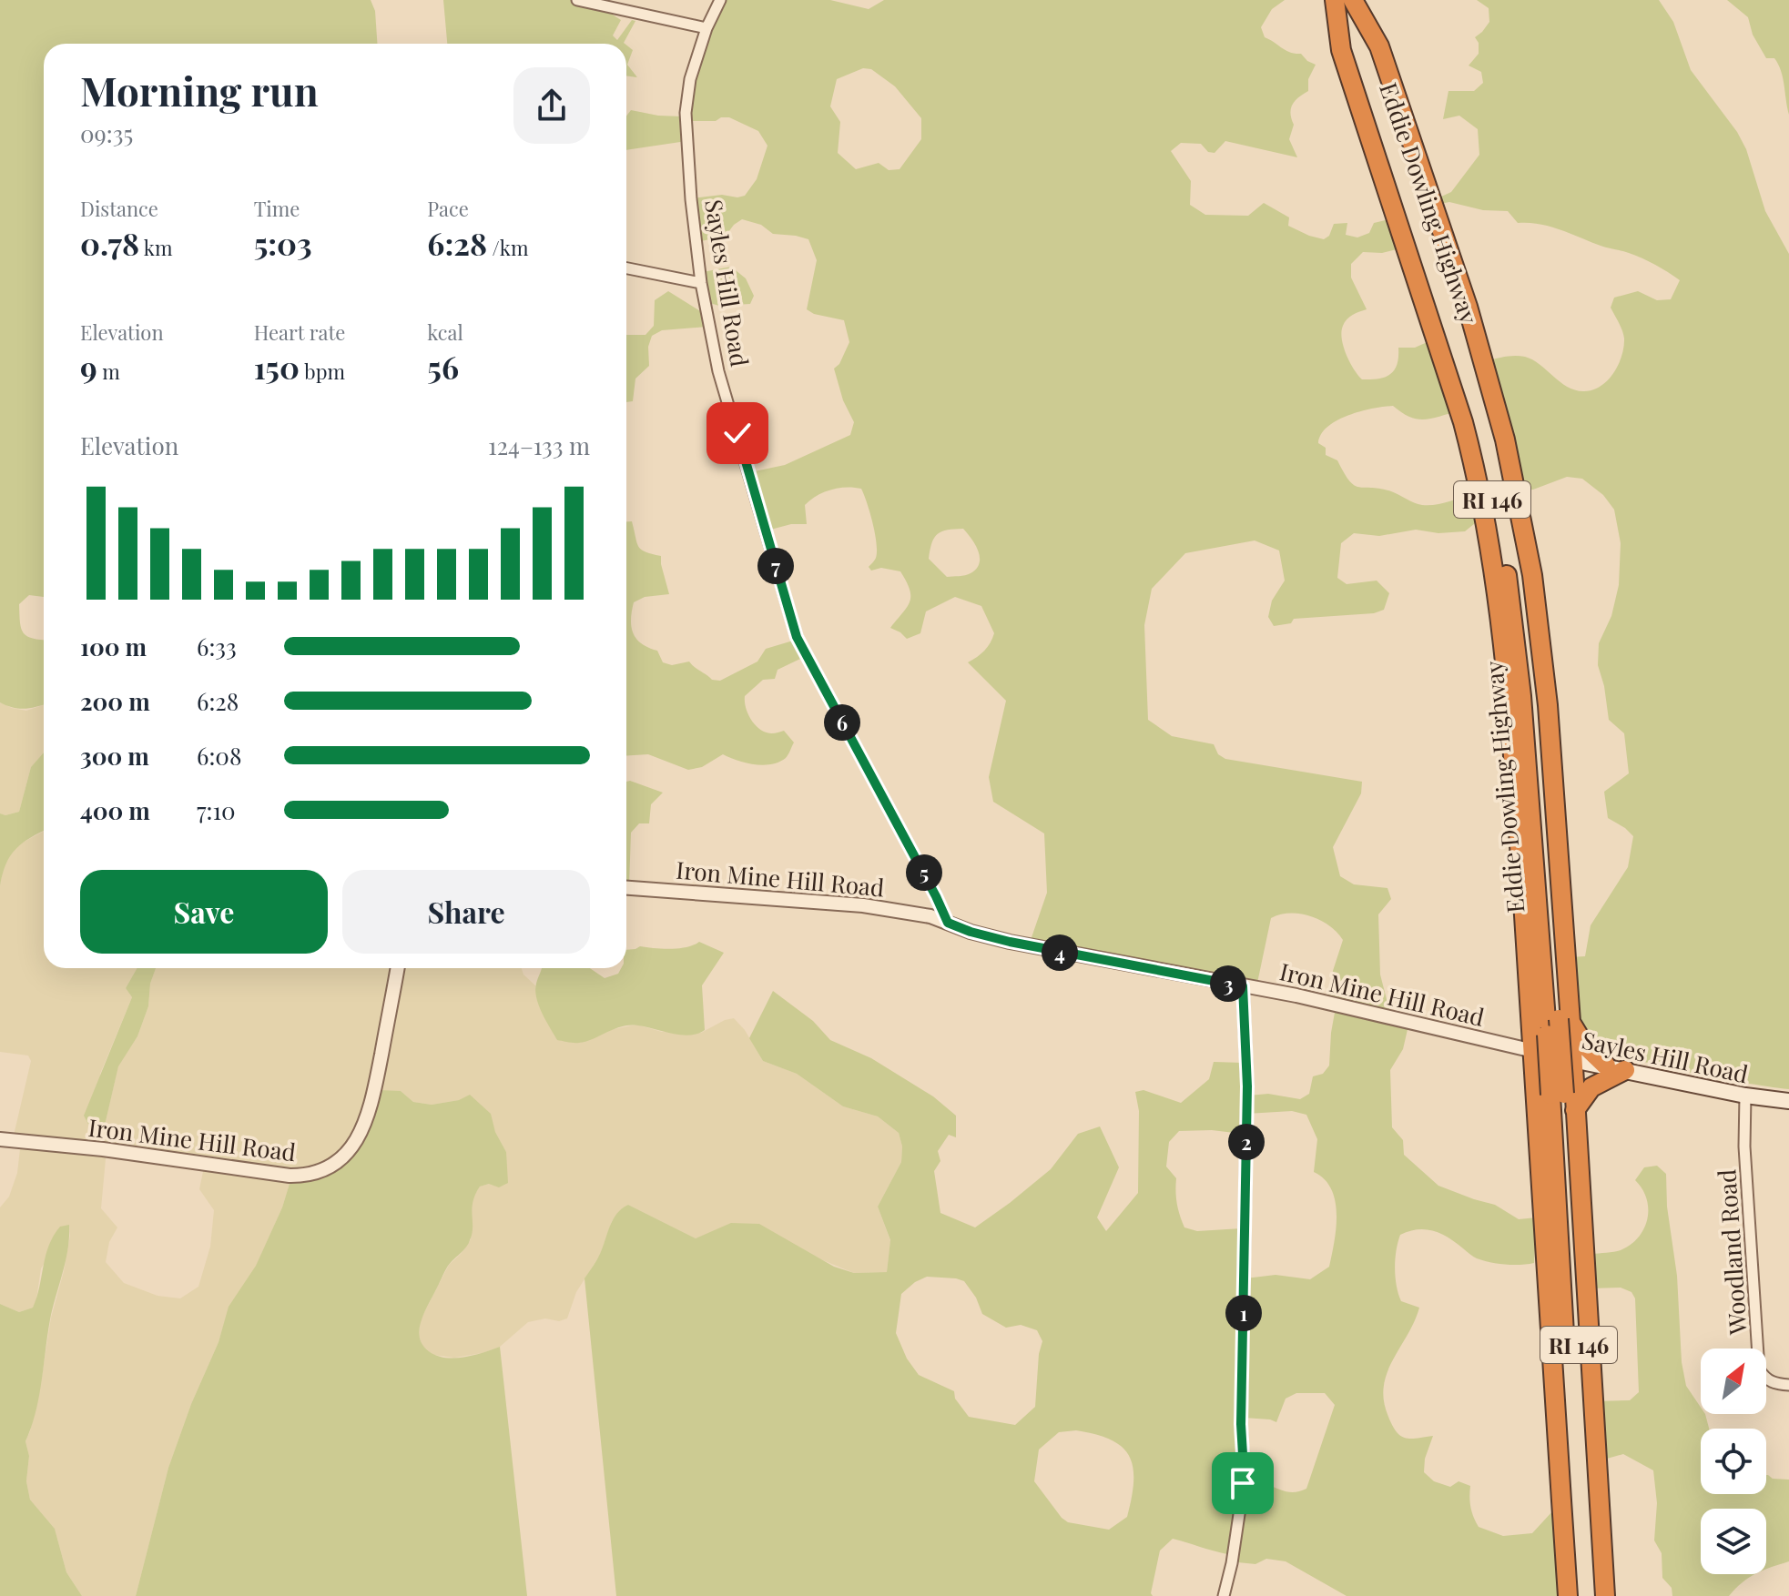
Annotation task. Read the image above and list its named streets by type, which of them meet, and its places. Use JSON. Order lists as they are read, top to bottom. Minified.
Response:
{"streets":{"highway":["Eddie Dowling Highway","RI 146"],"main road":["Sayles Hill Road"],"street":["Iron Mine Hill Road","Woodland Road"]},"crossings":[["Sayles Hill Road","Iron Mine Hill Road"],["Sayles Hill Road","Woodland Road"]],"north":"top right","page":{"heading":["Morning run","09:35"],"stats":[["Distance","0.78 km"],["Time","5:03"],["Pace","6:28 /km"],["Elevation","9 m"],["Heart rate","150 bpm"],["kcal","56"]],"chart":["Elevation","124–133 m"],"pins":["7","6","5","4","3","2","1"],"list":[{"name":"100 m","note":"6:33"},{"name":"200 m","note":"6:28"},{"name":"300 m","note":"6:08"},{"name":"400 m","note":"7:10"}],"buttons":["Save","Share"]}}
